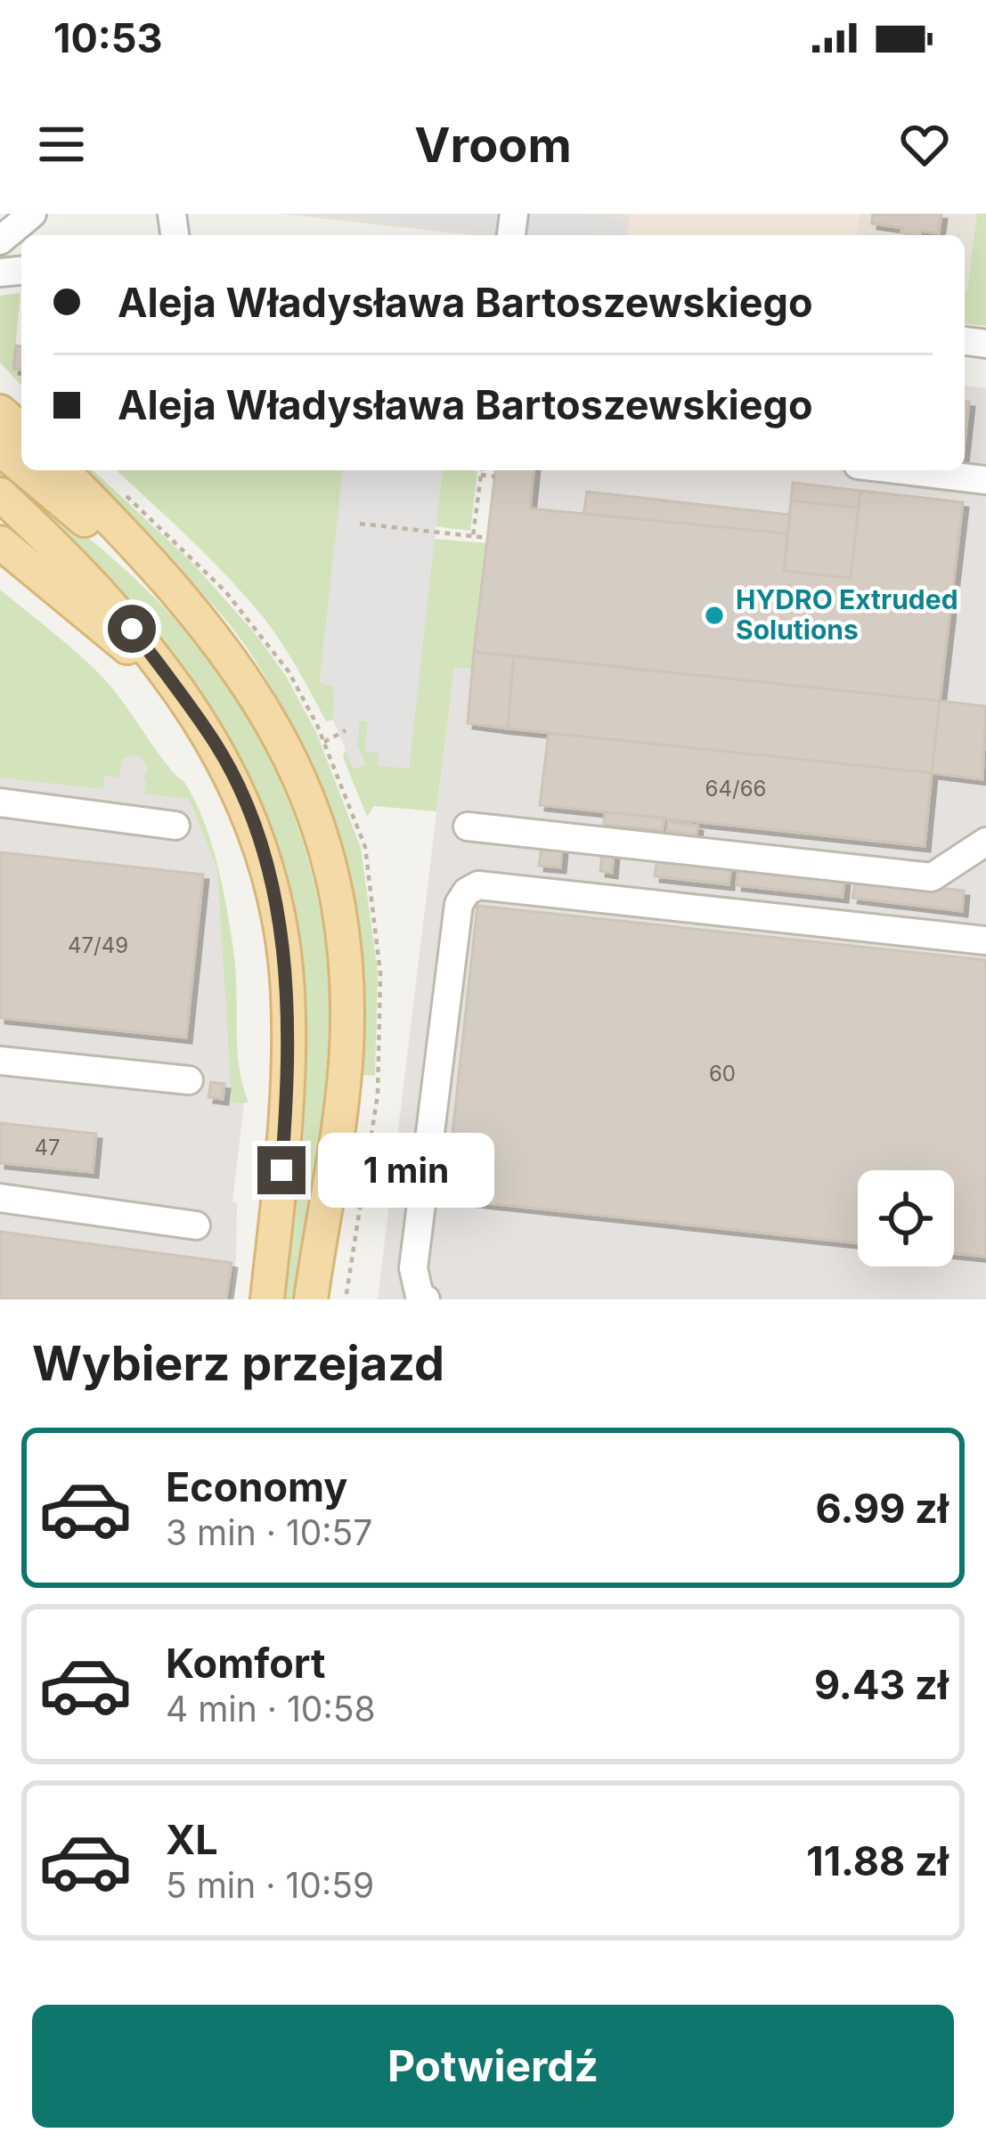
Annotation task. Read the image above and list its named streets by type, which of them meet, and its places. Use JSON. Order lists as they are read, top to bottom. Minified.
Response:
{"places":["HYDRO Extruded Solutions"],"house_numbers":["64/66","47/49","60","47"],"page":{"status":"10:53","header":"Vroom","banner":["Aleja Władysława Bartoszewskiego","Aleja Władysława Bartoszewskiego"],"bubble":"1 min","heading":"Wybierz przejazd","list":[{"name":"Economy","note":"3 min · 10:57","value":"6.99 zł"},{"name":"Komfort","note":"4 min · 10:58","value":"9.43 zł"},{"name":"XL","note":"5 min · 10:59","value":"11.88 zł"}],"buttons":"Potwierdź"}}
